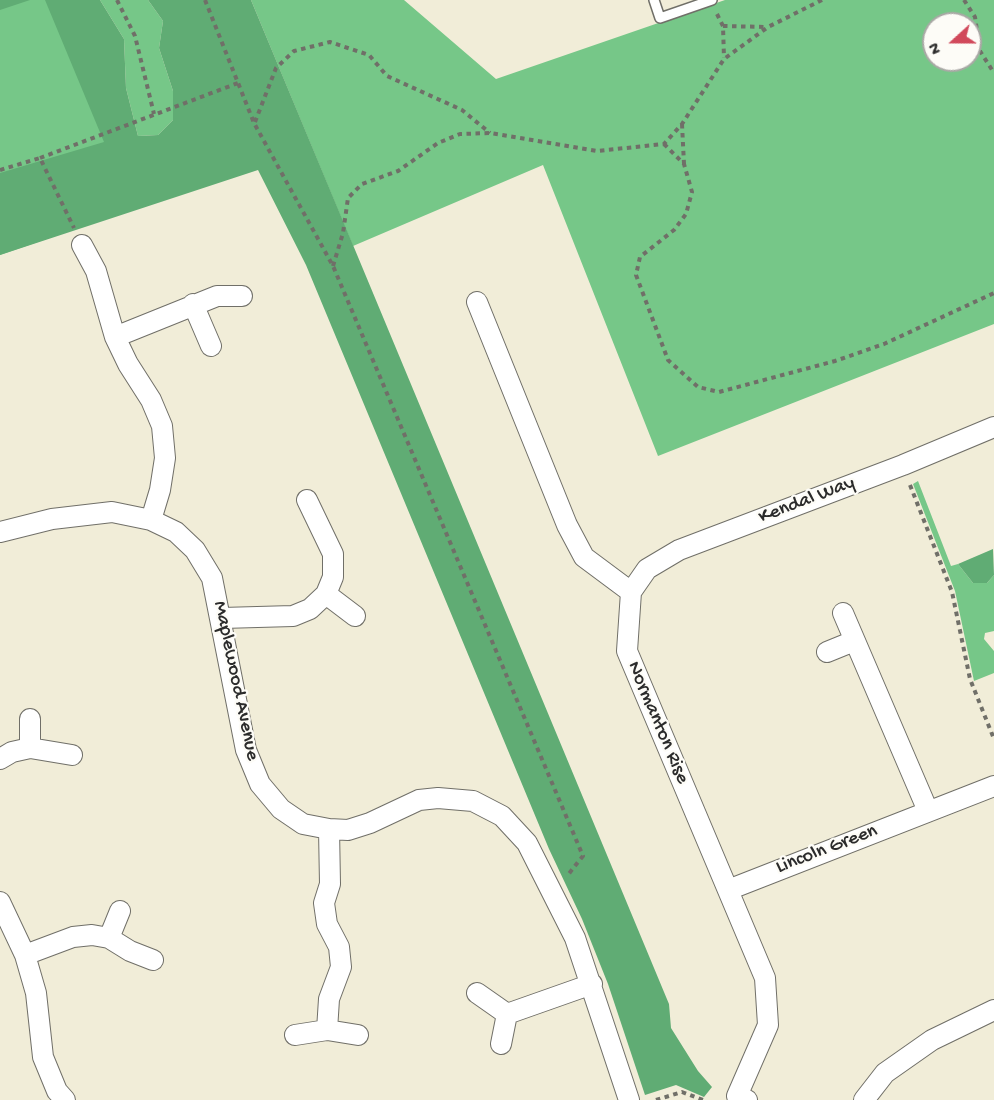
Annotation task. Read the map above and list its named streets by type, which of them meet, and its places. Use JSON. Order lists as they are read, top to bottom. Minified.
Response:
{"streets":{"street":["Kendal Way","Maplewood Avenue","Normanton Rise","Lincoln Green"]},"crossings":[["Kendal Way","Normanton Rise"],["Normanton Rise","Lincoln Green"]],"north":"left"}
